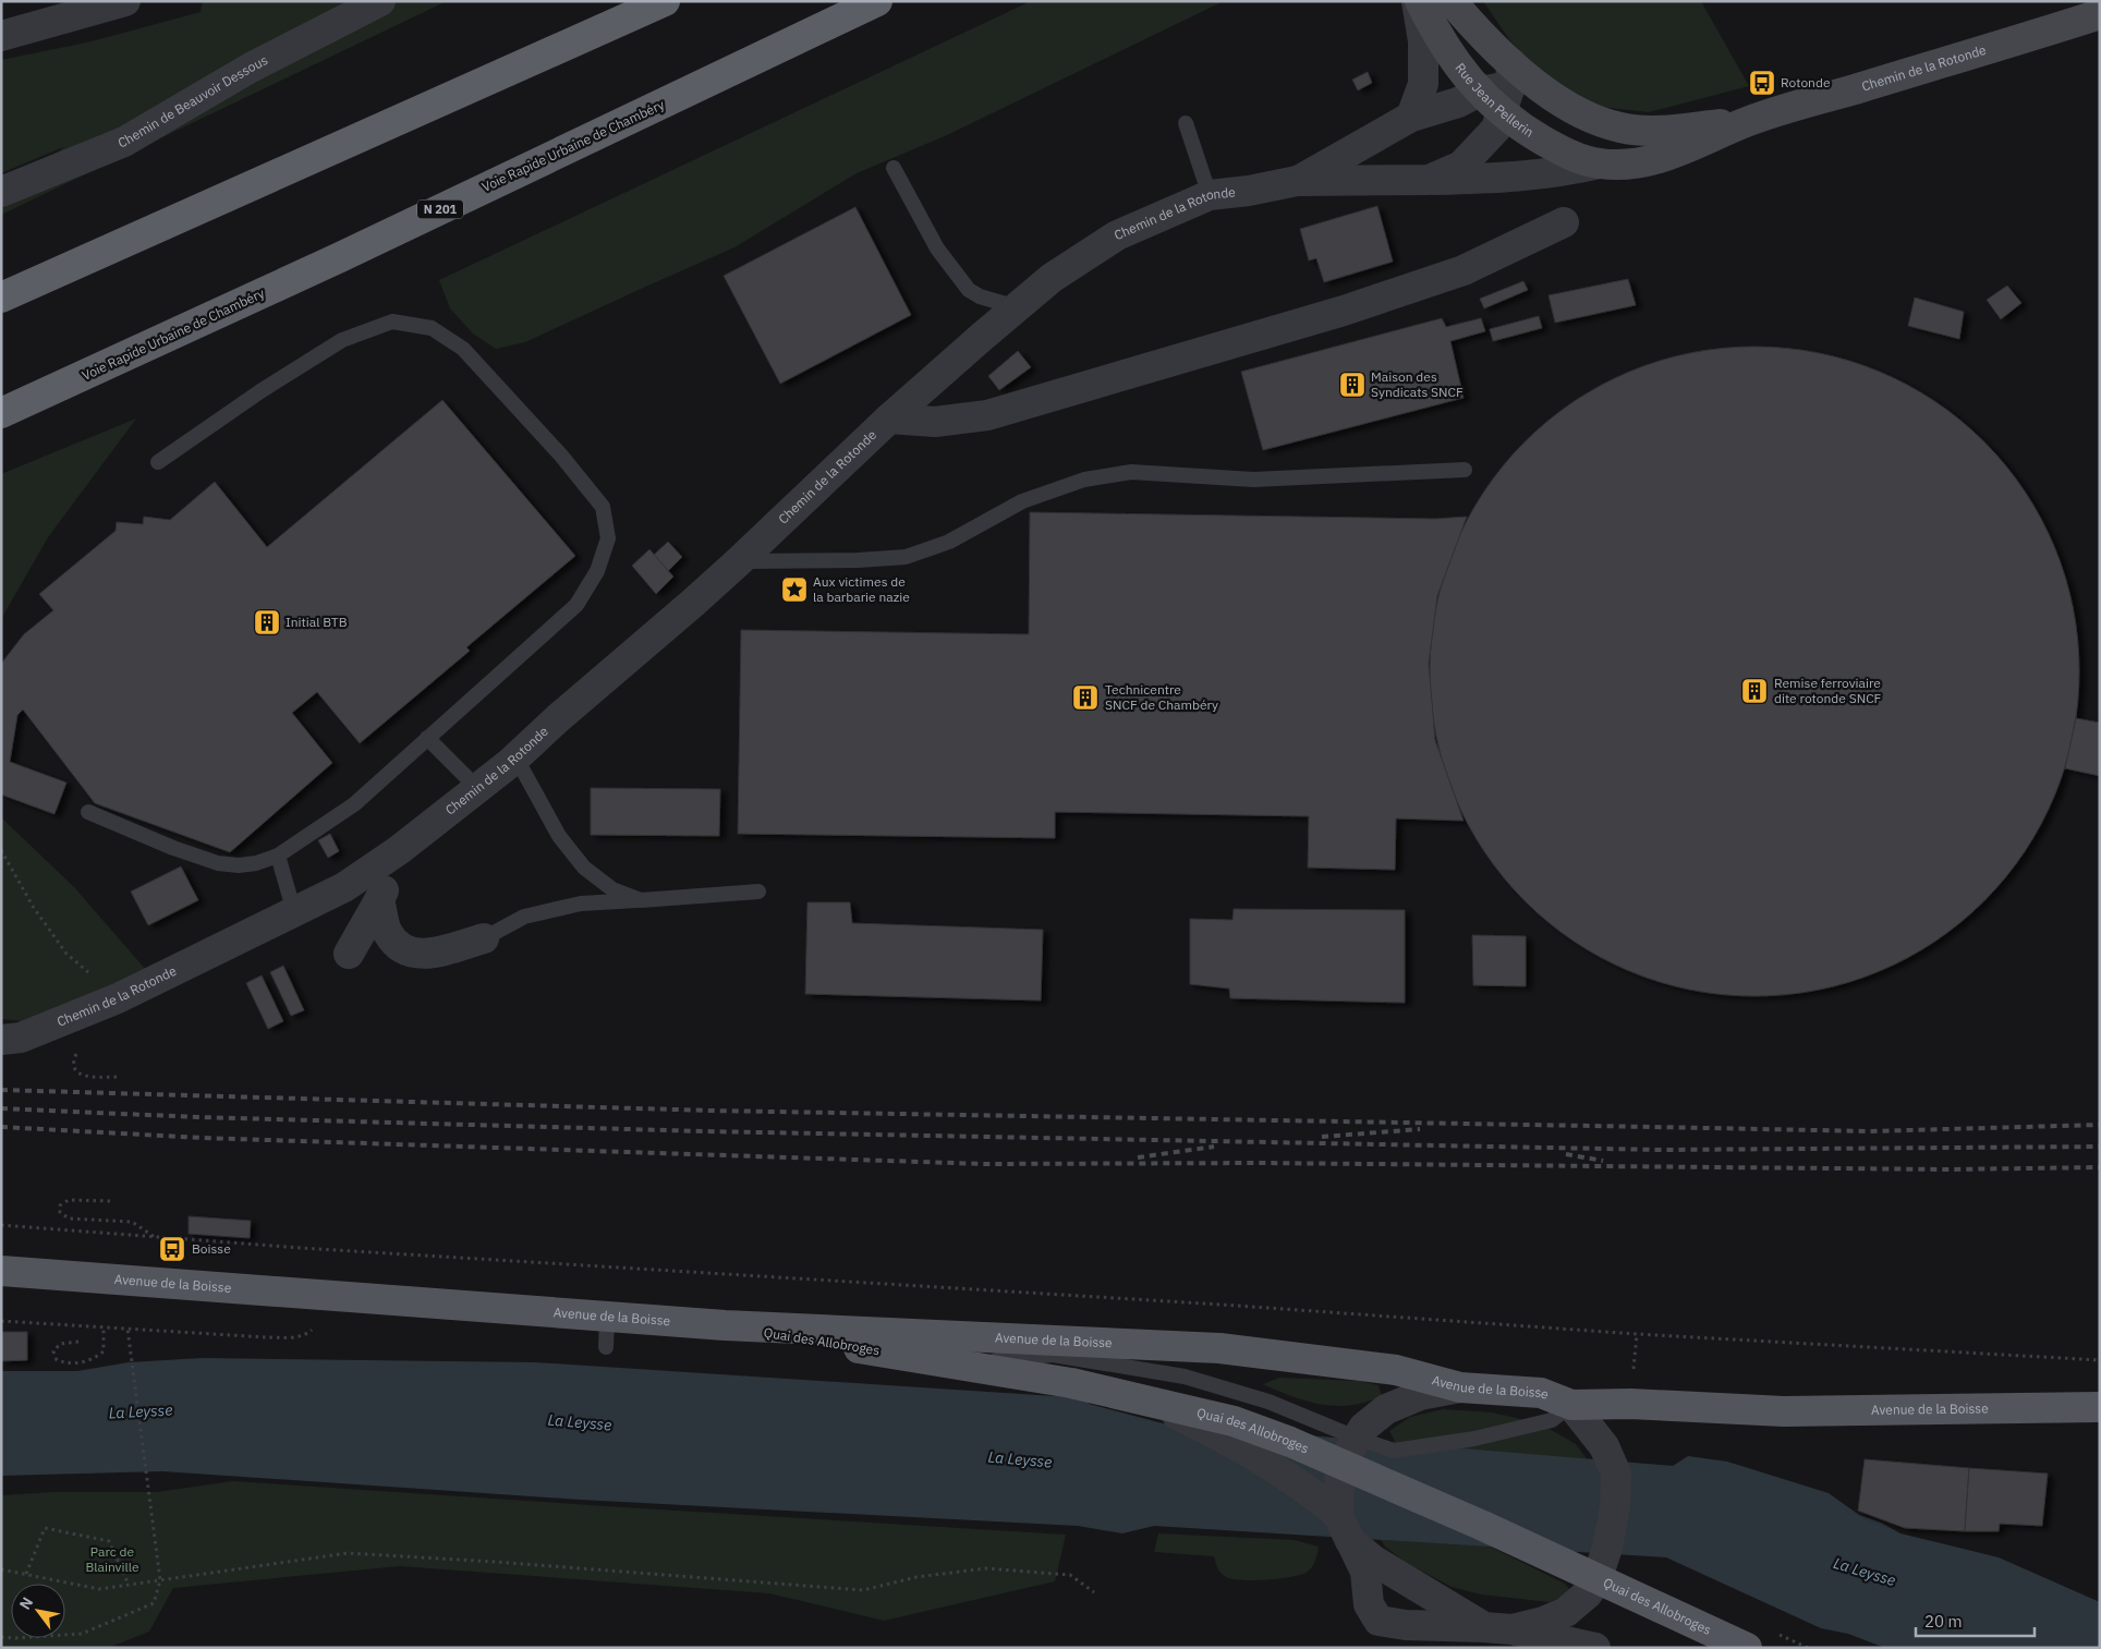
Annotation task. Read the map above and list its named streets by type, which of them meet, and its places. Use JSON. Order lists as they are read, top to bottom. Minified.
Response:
{"streets":{"highway":["Voie Rapide Urbaine de Chambéry","N 201"],"main road":["Chemin de la Rotonde","Rue Jean Pellerin","Avenue de la Boisse","Quai des Allobroges"],"street":["Chemin de Beauvoir Dessous"]},"crossings":[["Chemin de la Rotonde","Rue Jean Pellerin"],["Avenue de la Boisse","Quai des Allobroges"]],"water":["La Leysse"],"parks":["Parc de Blainville"],"places":{"bus stop":["Rotonde","Boisse"],"building":["Maison des Syndicats SNCF","Initial BTB","Remise ferroviaire dite rotonde SNCF","Technicentre SNCF de Chambéry"],"place":["Aux victimes de la barbarie nazie"]},"scale_bar":"20 m","north":"top left"}
